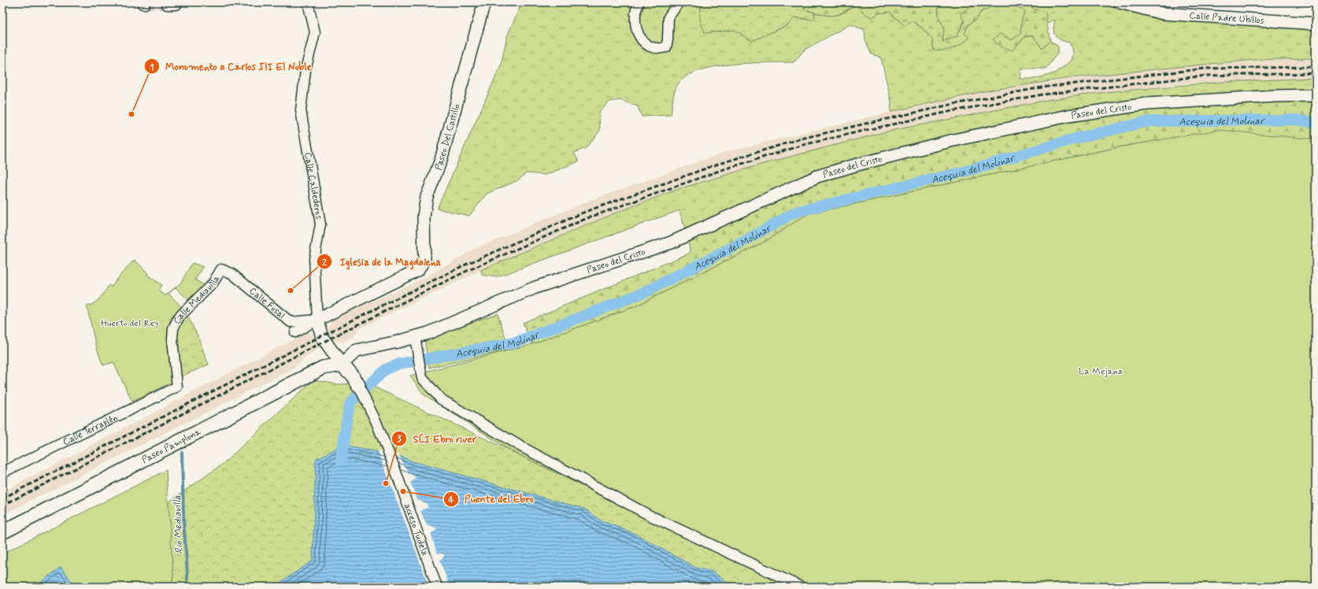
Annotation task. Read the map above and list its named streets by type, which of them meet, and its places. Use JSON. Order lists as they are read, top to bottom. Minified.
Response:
{"streets":{"main road":["Paseo Pamplona"],"street":["Calle Padre Ubillos","Paseo del Cristo","Paseo Del Castillo","Calle Caldederos","Calle Mediavilla","Calle Fosal","Calle Terraplén","acceso Tudela"]},"crossings":[["Paseo del Cristo","Calle Caldederos"],["Paseo del Cristo","Paseo Pamplona"],["Paseo Del Castillo","Calle Caldederos"],["Paseo Del Castillo","Calle Fosal"],["Calle Caldederos","Calle Fosal"],["Calle Caldederos","Paseo Pamplona"],["Calle Mediavilla","Calle Fosal"],["Calle Mediavilla","Calle Terraplén"]],"water":["Acequia del Molinar","Rio Mediavilla"],"parks":["Huerto del Rey","La Mejana"],"places":["Monumento a Carlos III El Noble","Iglesia de la Magdalena","SCI Ebro river","Puente del Ebro"]}
